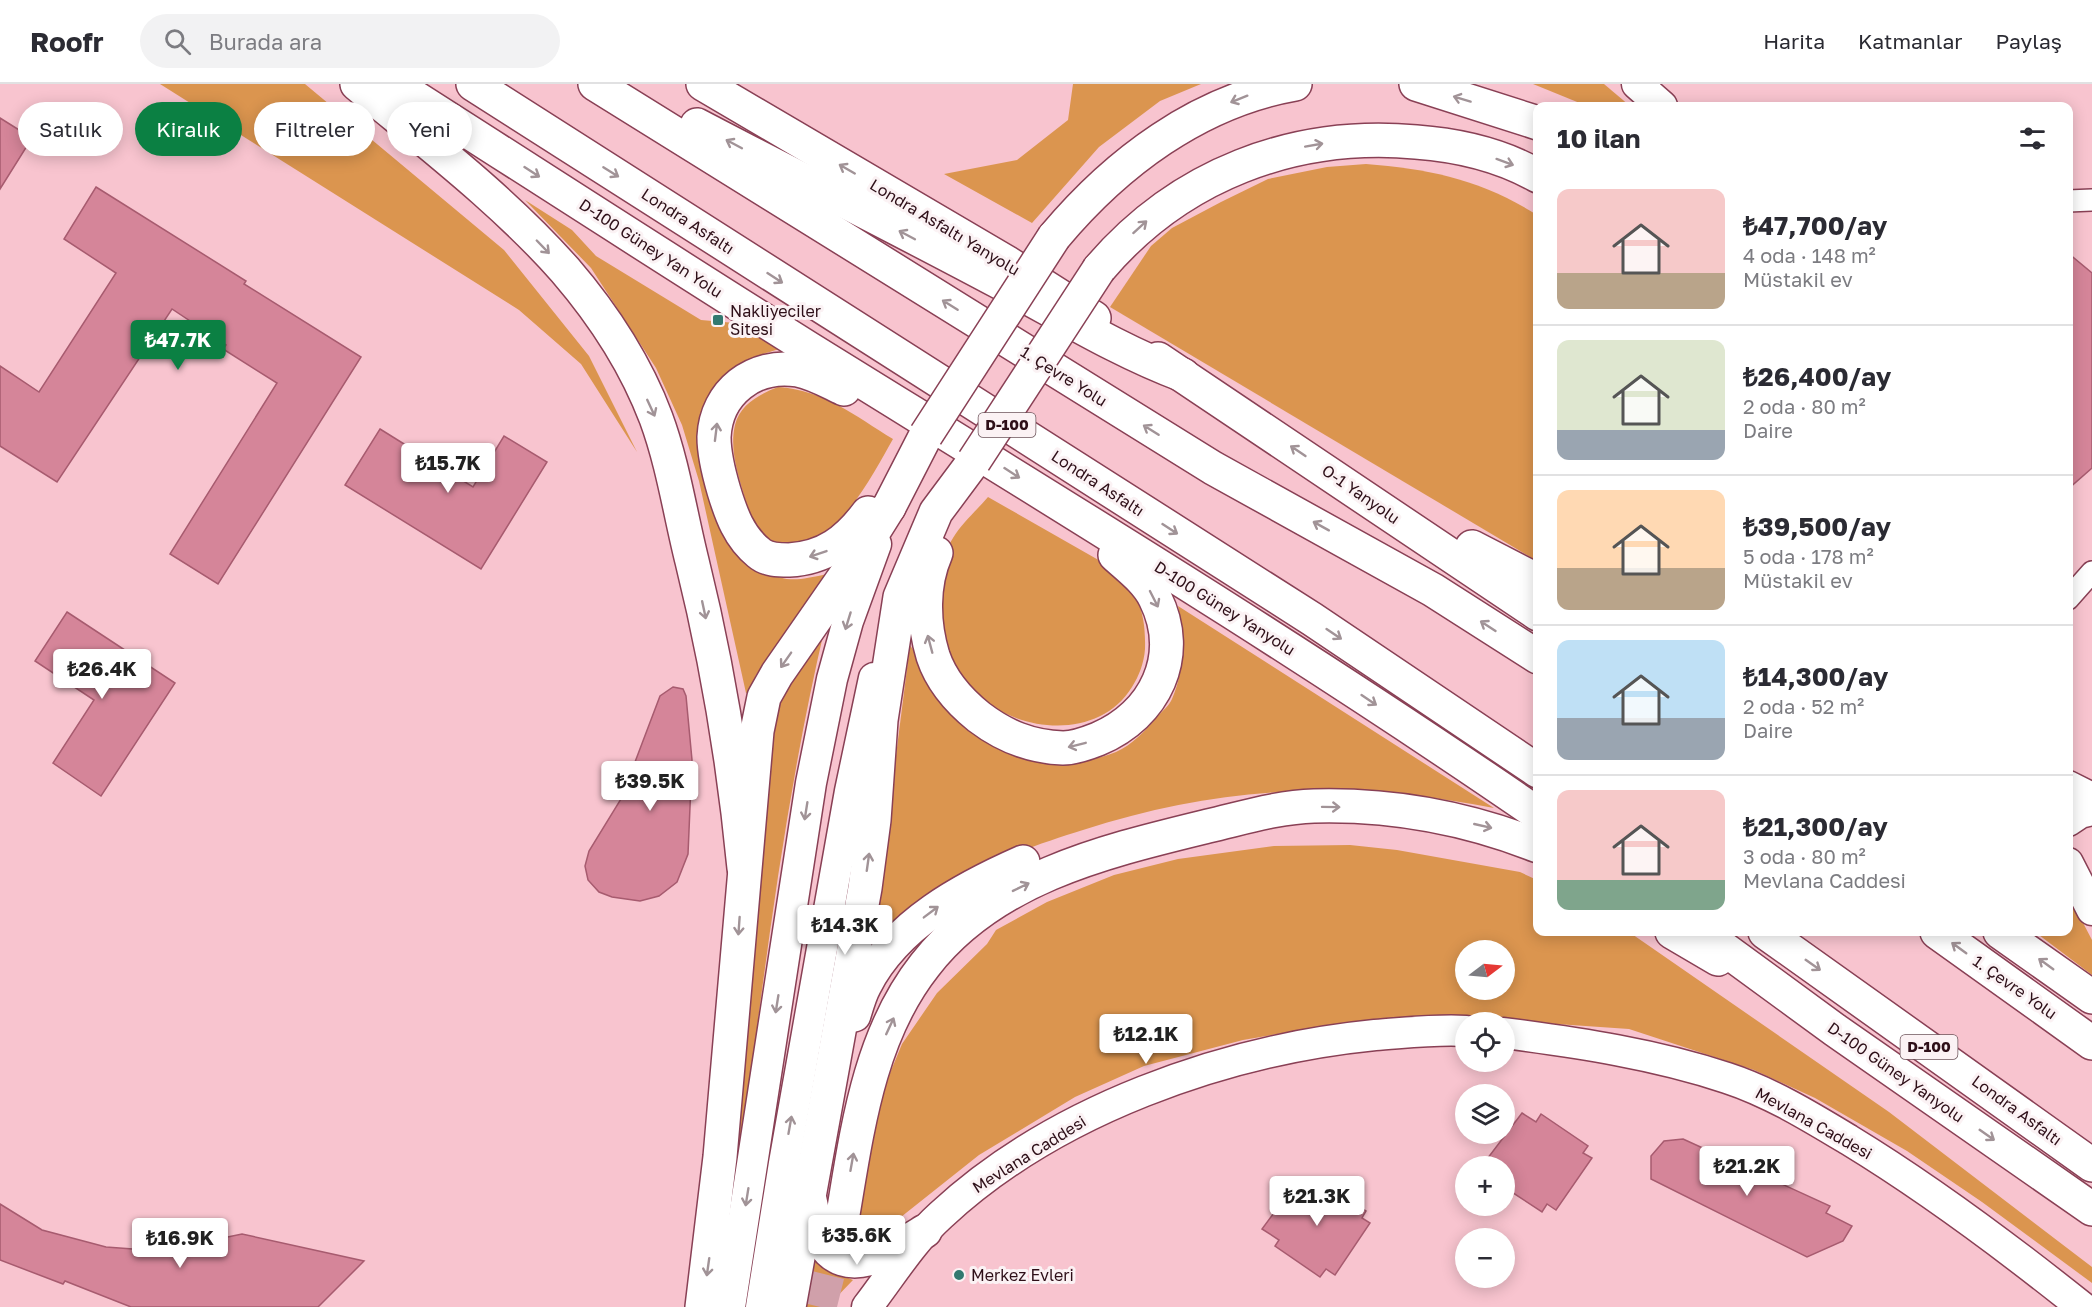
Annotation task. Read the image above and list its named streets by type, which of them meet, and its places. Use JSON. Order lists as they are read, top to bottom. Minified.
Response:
{"streets":{"main road":["Londra Asfaltı","Londra Asfaltı Yanyolu","D-100 Güney Yan Yolu","1. Çevre Yolu","D-100","O-1 Yanyolu","D-100 Güney Yanyolu","Mevlana Caddesi"]},"crossings":[["Londra Asfaltı Yanyolu","O-1 Yanyolu"],["D-100 Güney Yan Yolu","D-100 Güney Yanyolu"]],"one_way":["O-1 Yanyolu"],"places":{"transit":["Nakliyeciler Sitesi"],"other":["Merkez Evleri"]},"north":"right","page":{"header":"Roofr","search":"Burada ara","nav":["Harita","Katmanlar","Paylaş"],"chip":["Satılık","Kiralık","Filtreler","Yeni"],"heading":"10 ilan","list":[{"name":"₺47,700/ay","note":"4 oda · 148 m² · Müstakil ev"},{"name":"₺26,400/ay","note":"2 oda · 80 m² · Daire"},{"name":"₺39,500/ay","note":"5 oda · 178 m² · Müstakil ev"},{"name":"₺14,300/ay","note":"2 oda · 52 m² · Daire"},{"name":"₺21,300/ay","note":"3 oda · 80 m² · Mevlana Caddesi"}],"price":["₺47.7K","₺15.7K","₺26.4K","₺39.5K","₺14.3K","₺12.1K","₺21.2K","₺21.3K","₺35.6K","₺16.9K"],"map_buttons":["+","−"]}}
